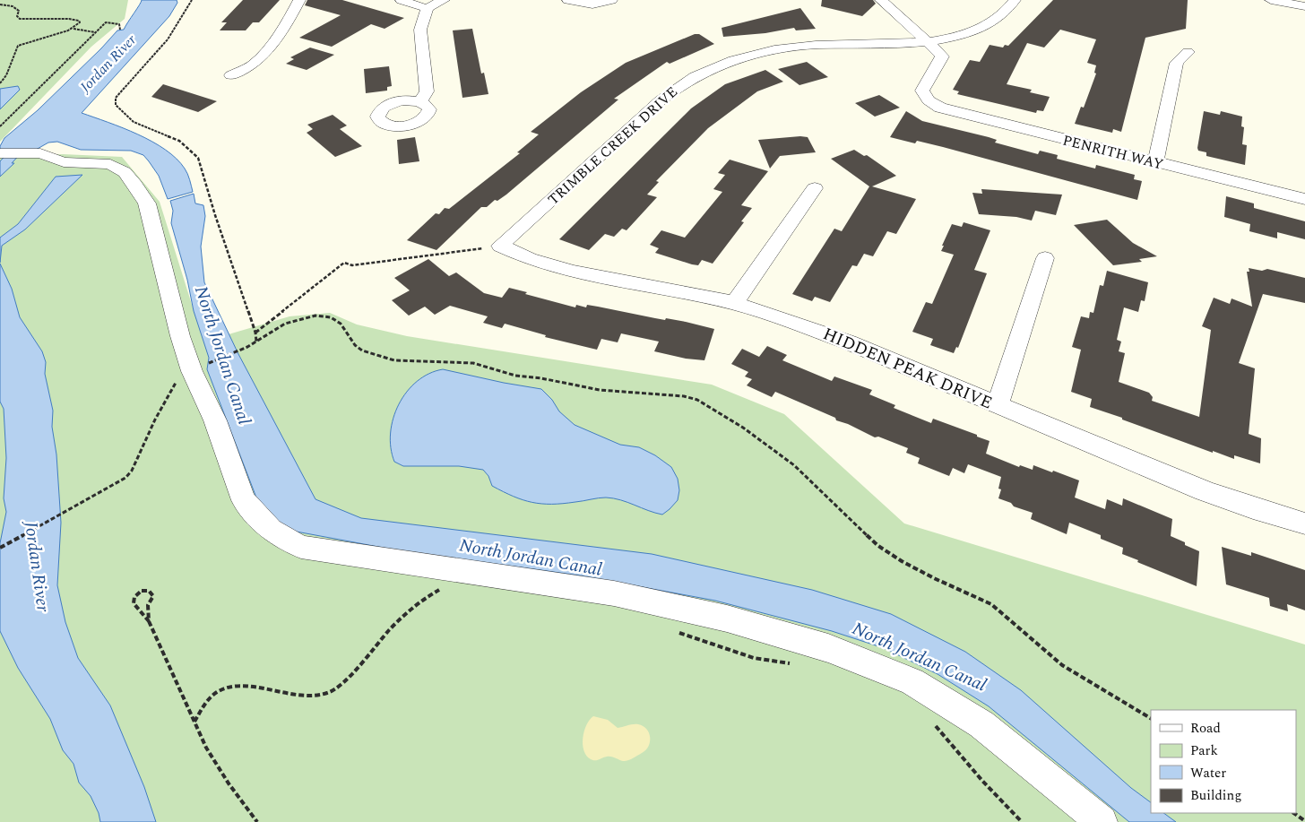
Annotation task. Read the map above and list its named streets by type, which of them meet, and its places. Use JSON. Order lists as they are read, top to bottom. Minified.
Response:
{"streets":{"street":["TRIMBLE CREEK DRIVE","PENRITH WAY","HIDDEN PEAK DRIVE"]},"crossings":[["TRIMBLE CREEK DRIVE","PENRITH WAY"],["TRIMBLE CREEK DRIVE","HIDDEN PEAK DRIVE"]],"water":["Jordan River","North Jordan Canal"],"legend":["Road","Park","Water","Building"]}
